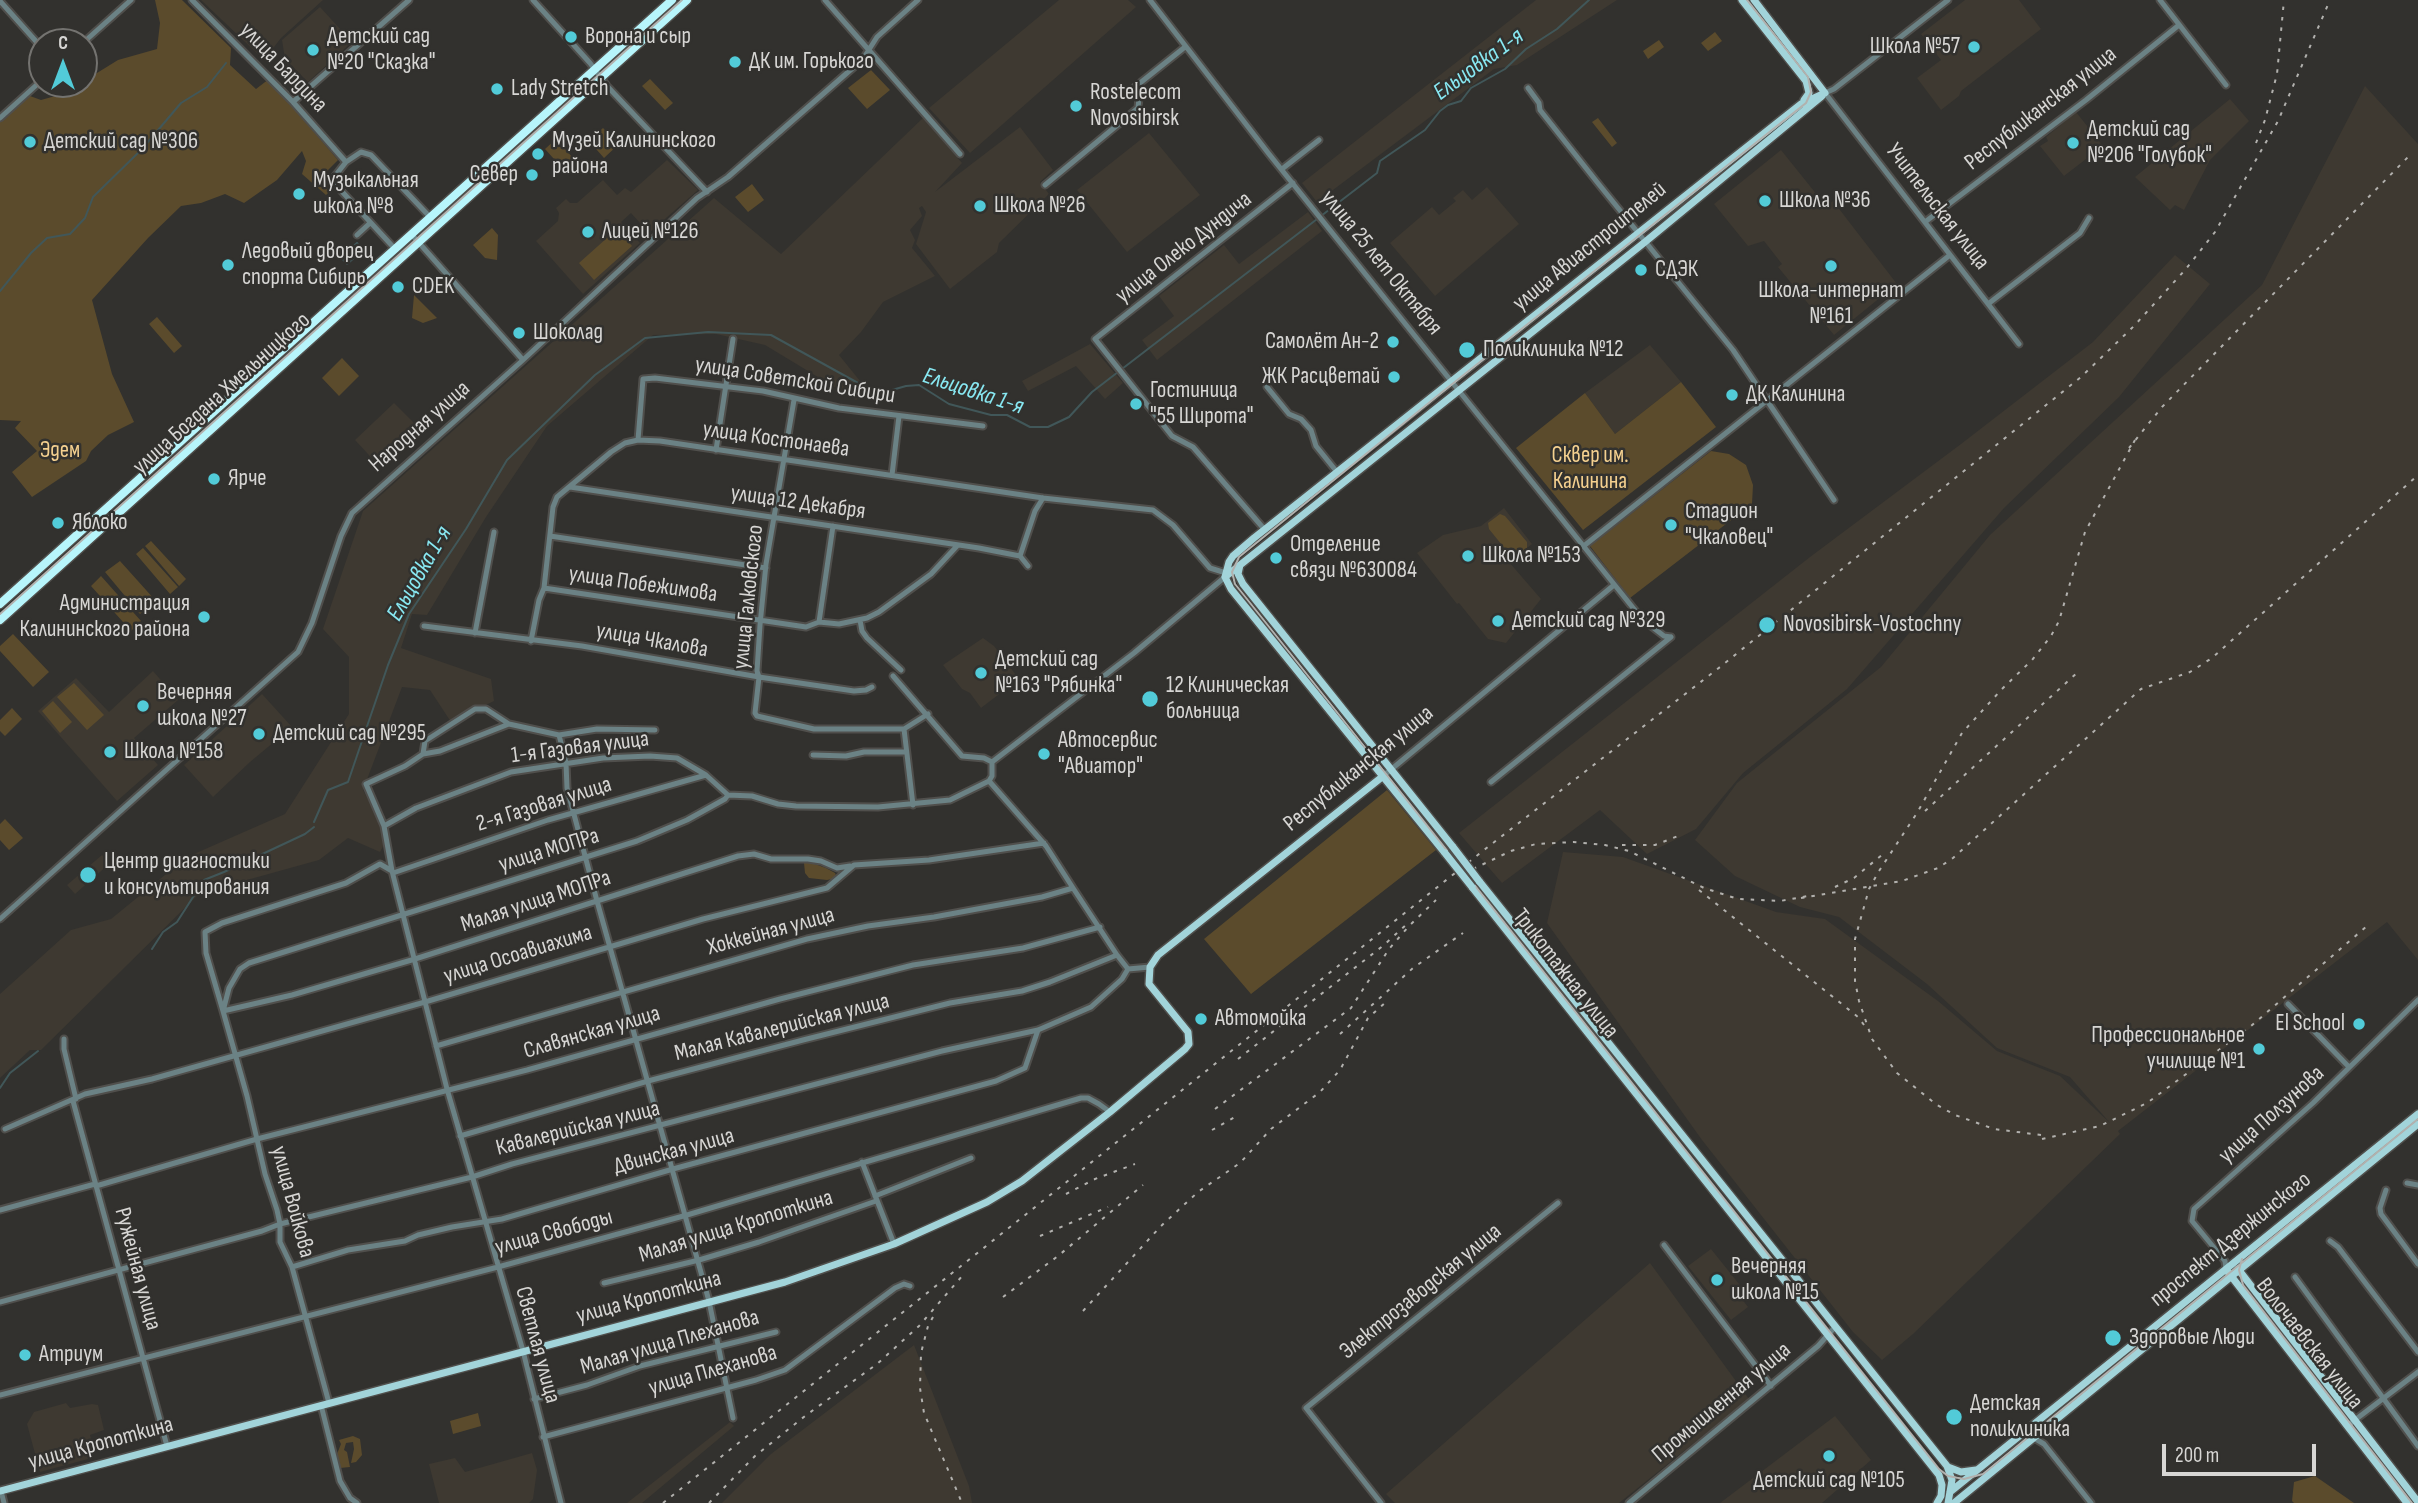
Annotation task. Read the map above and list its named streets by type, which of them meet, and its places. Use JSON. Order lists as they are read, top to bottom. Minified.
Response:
{"streets":{"highway":["улица Богдана Хмельницкого"],"main road":["Республиканская улица","Учительская улица","улица Авиастроителей","Трикотажная улица","проспект Дзержинского","улица Кропоткина","Волочаевская улица"],"street":["улица Бардина","улица Олеко Дундича","улица 25 лет Октября","улица Советской Сибири","Народная улица","улица Костонаева","улица 12 Декабря","улица Побежимова","улица Галковского","улица Чкалова","1-я Газовая улица","2-я Газовая улица","улица МОПРа","Малая улица МОПРа","Хоккейная улица","улица Осоавиахима","Малая Кавалерийская улица","Славянская улица","улица Ползунова","Кавалерийская улица","Двинская улица","улица Войкова","Малая улица Кропоткина","улица Свободы","Ружейная улица","Электрозаводская улица","Малая улица Плеханова","Светлая улица","улица Плеханова","Промышленная улица"]},"crossings":[["Республиканская улица","Учительская улица"],["Республиканская улица","улица 25 лет Октября"],["Республиканская улица","Трикотажная улица"],["Республиканская улица","улица Кропоткина"],["Учительская улица","улица Авиастроителей"],["улица Авиастроителей","улица Олеко Дундича"],["улица Авиастроителей","улица 25 лет Октября"],["улица Авиастроителей","Трикотажная улица"],["улица Олеко Дундича","улица 25 лет Октября"],["улица Советской Сибири","улица Костонаева"],["улица Советской Сибири","улица Галковского"],["улица Костонаева","улица Галковского"],["улица Костонаева","Трикотажная улица"],["улица 12 Декабря","улица Побежимова"],["улица 12 Декабря","улица Галковского"],["улица Побежимова","улица Галковского"],["улица Галковского","улица Чкалова"],["1-я Газовая улица","2-я Газовая улица"],["1-я Газовая улица","улица МОПРа"],["2-я Газовая улица","улица МОПРа"],["2-я Газовая улица","Малая улица МОПРа"],["2-я Газовая улица","улица Войкова"],["2-я Газовая улица","Светлая улица"],["улица МОПРа","Малая улица МОПРа"],["улица МОПРа","улица Войкова"],["улица МОПРа","Светлая улица"],["Малая улица МОПРа","улица Осоавиахима"],["Малая улица МОПРа","улица Войкова"],["Малая улица МОПРа","Светлая улица"],["Хоккейная улица","Светлая улица"],["улица Осоавиахима","улица Войкова"],["улица Осоавиахима","Ружейная улица"],["улица Осоавиахима","Светлая улица"],["Трикотажная улица","проспект Дзержинского"],["Трикотажная улица","Промышленная улица"],["Малая Кавалерийская улица","Светлая улица"],["Славянская улица","улица Войкова"],["Славянская улица","Ружейная улица"],["Славянская улица","Светлая улица"],["улица Ползунова","проспект Дзержинского"],["улица Ползунова","Волочаевская улица"],["Кавалерийская улица","Двинская улица"],["Кавалерийская улица","улица Войкова"],["Кавалерийская улица","Ружейная улица"],["Кавалерийская улица","Светлая улица"],["Двинская улица","улица Войкова"],["Двинская улица","Светлая улица"],["улица Войкова","улица Свободы"],["улица Войкова","улица Кропоткина"],["улица Свободы","Ружейная улица"],["улица Свободы","улица Кропоткина"],["улица Свободы","Светлая улица"],["проспект Дзержинского","Волочаевская улица"],["Ружейная улица","улица Кропоткина"],["улица Кропоткина","Светлая улица"],["Малая улица Плеханова","Светлая улица"],["Светлая улица","улица Плеханова"]],"water":["Ельцовка 1-я"],"parks":["Эдем","Сквер им. Калинина"],"places":["Ворона и сыр","Школа №57","Детский сад №20 \"Сказка\"","ДК им. Горького","Lady Stretch","Rostelecom Novosibirsk","Детский сад №306","Детский сад №206 \"Голубок\"","Музей Калининского района","Север","Музыкальная школа №8","Школа №36","Школа №26","Лицей №126","Ледовый дворец спорта Сибирь","Школа-интернат №161","СДЭК","CDEK","Шоколад","Самолёт Ан-2","Поликлиника №12","ЖК Расцветай","ДК Калинина","Гостиница \"55 Широта\"","Ярче","Яблоко","Стадион \"Чкаловец\"","Школа №153","Отделение связи №630084","Администрация Калининского района","Детский сад №329","Novosibirsk-Vostochny","Детский сад №163 \"Рябинка\"","12 Клиническая больница","Вечерняя школа №27","Детский сад №295","Школа №158","Автосервис \"Авиатор\"","Центр диагностики и консультирования","Автомойка","El School","Профессиональное училище №1","Вечерняя школа №15","Здоровые Люди","Атриум","Детская поликлиника","Детский сад №105"],"scale_bar":"200 m","north":"top"}
